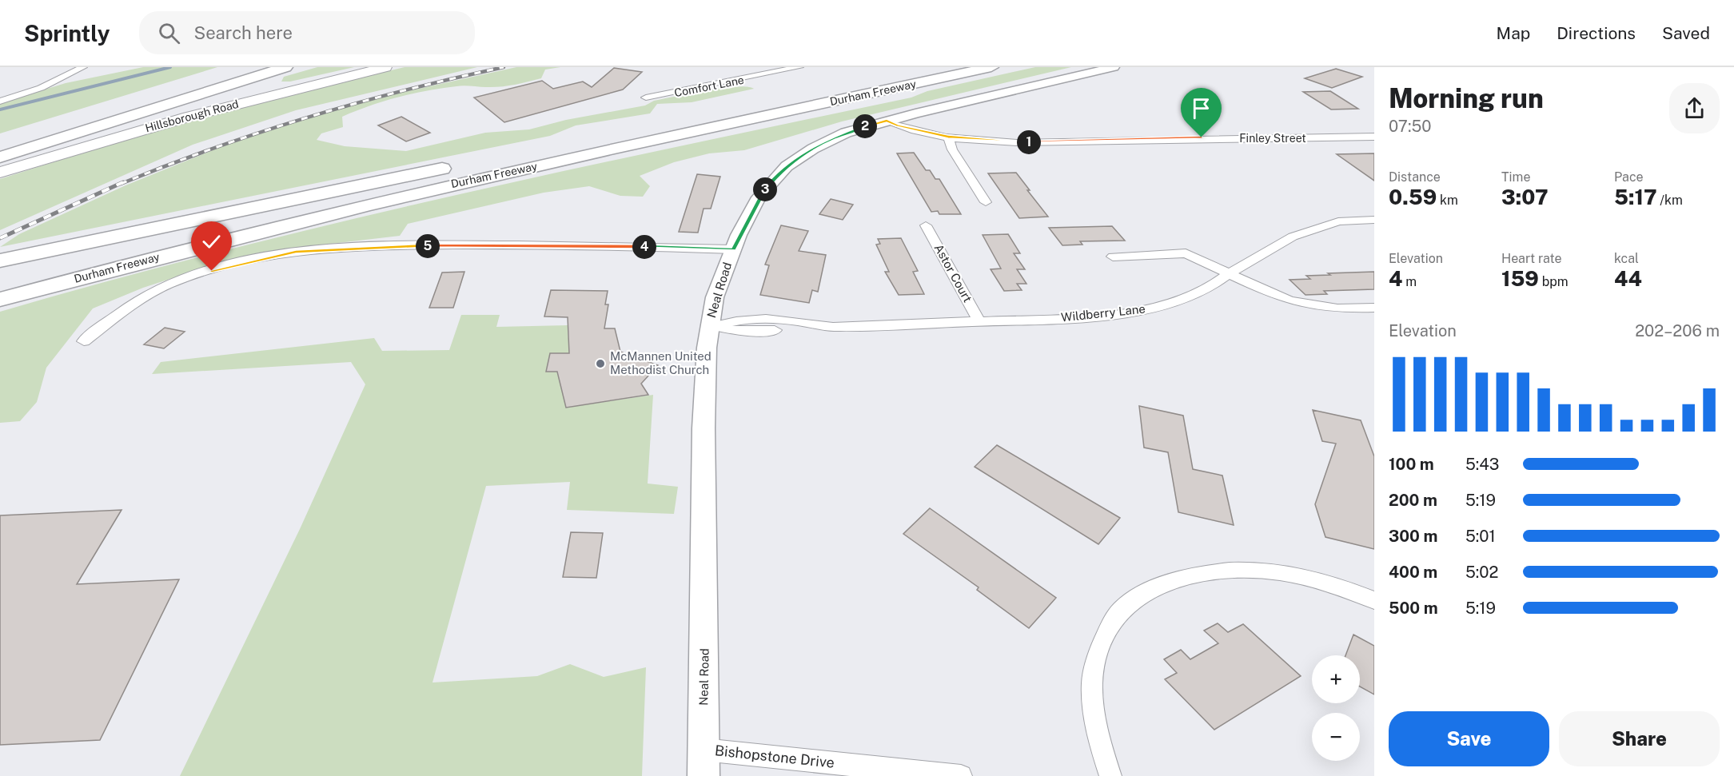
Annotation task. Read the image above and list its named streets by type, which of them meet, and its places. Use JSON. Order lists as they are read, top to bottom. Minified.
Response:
{"streets":{"highway":["Durham Freeway"],"main road":["Hillsborough Road"],"street":["Comfort Lane","Finley Street","Astor Court","Neal Road","Wildberry Lane","Bishopstone Drive"]},"crossings":[["Finley Street","Neal Road"],["Astor Court","Wildberry Lane"],["Neal Road","Wildberry Lane"],["Neal Road","Bishopstone Drive"]],"places":["McMannen United Methodist Church"],"page":{"header":"Sprintly","search":"Search here","nav":["Map","Directions","Saved"],"heading":["Morning run","07:50"],"pins":["2","1","3","5","4"],"stats":[["Distance","0.59 km"],["Time","3:07"],["Pace","5:17 /km"],["Elevation","4 m"],["Heart rate","159 bpm"],["kcal","44"]],"chart":["Elevation","202–206 m"],"list":[{"name":"100 m","note":"5:43"},{"name":"200 m","note":"5:19"},{"name":"300 m","note":"5:01"},{"name":"400 m","note":"5:02"},{"name":"500 m","note":"5:19"}],"map_buttons":["+","−"],"buttons":["Save","Share"]}}
